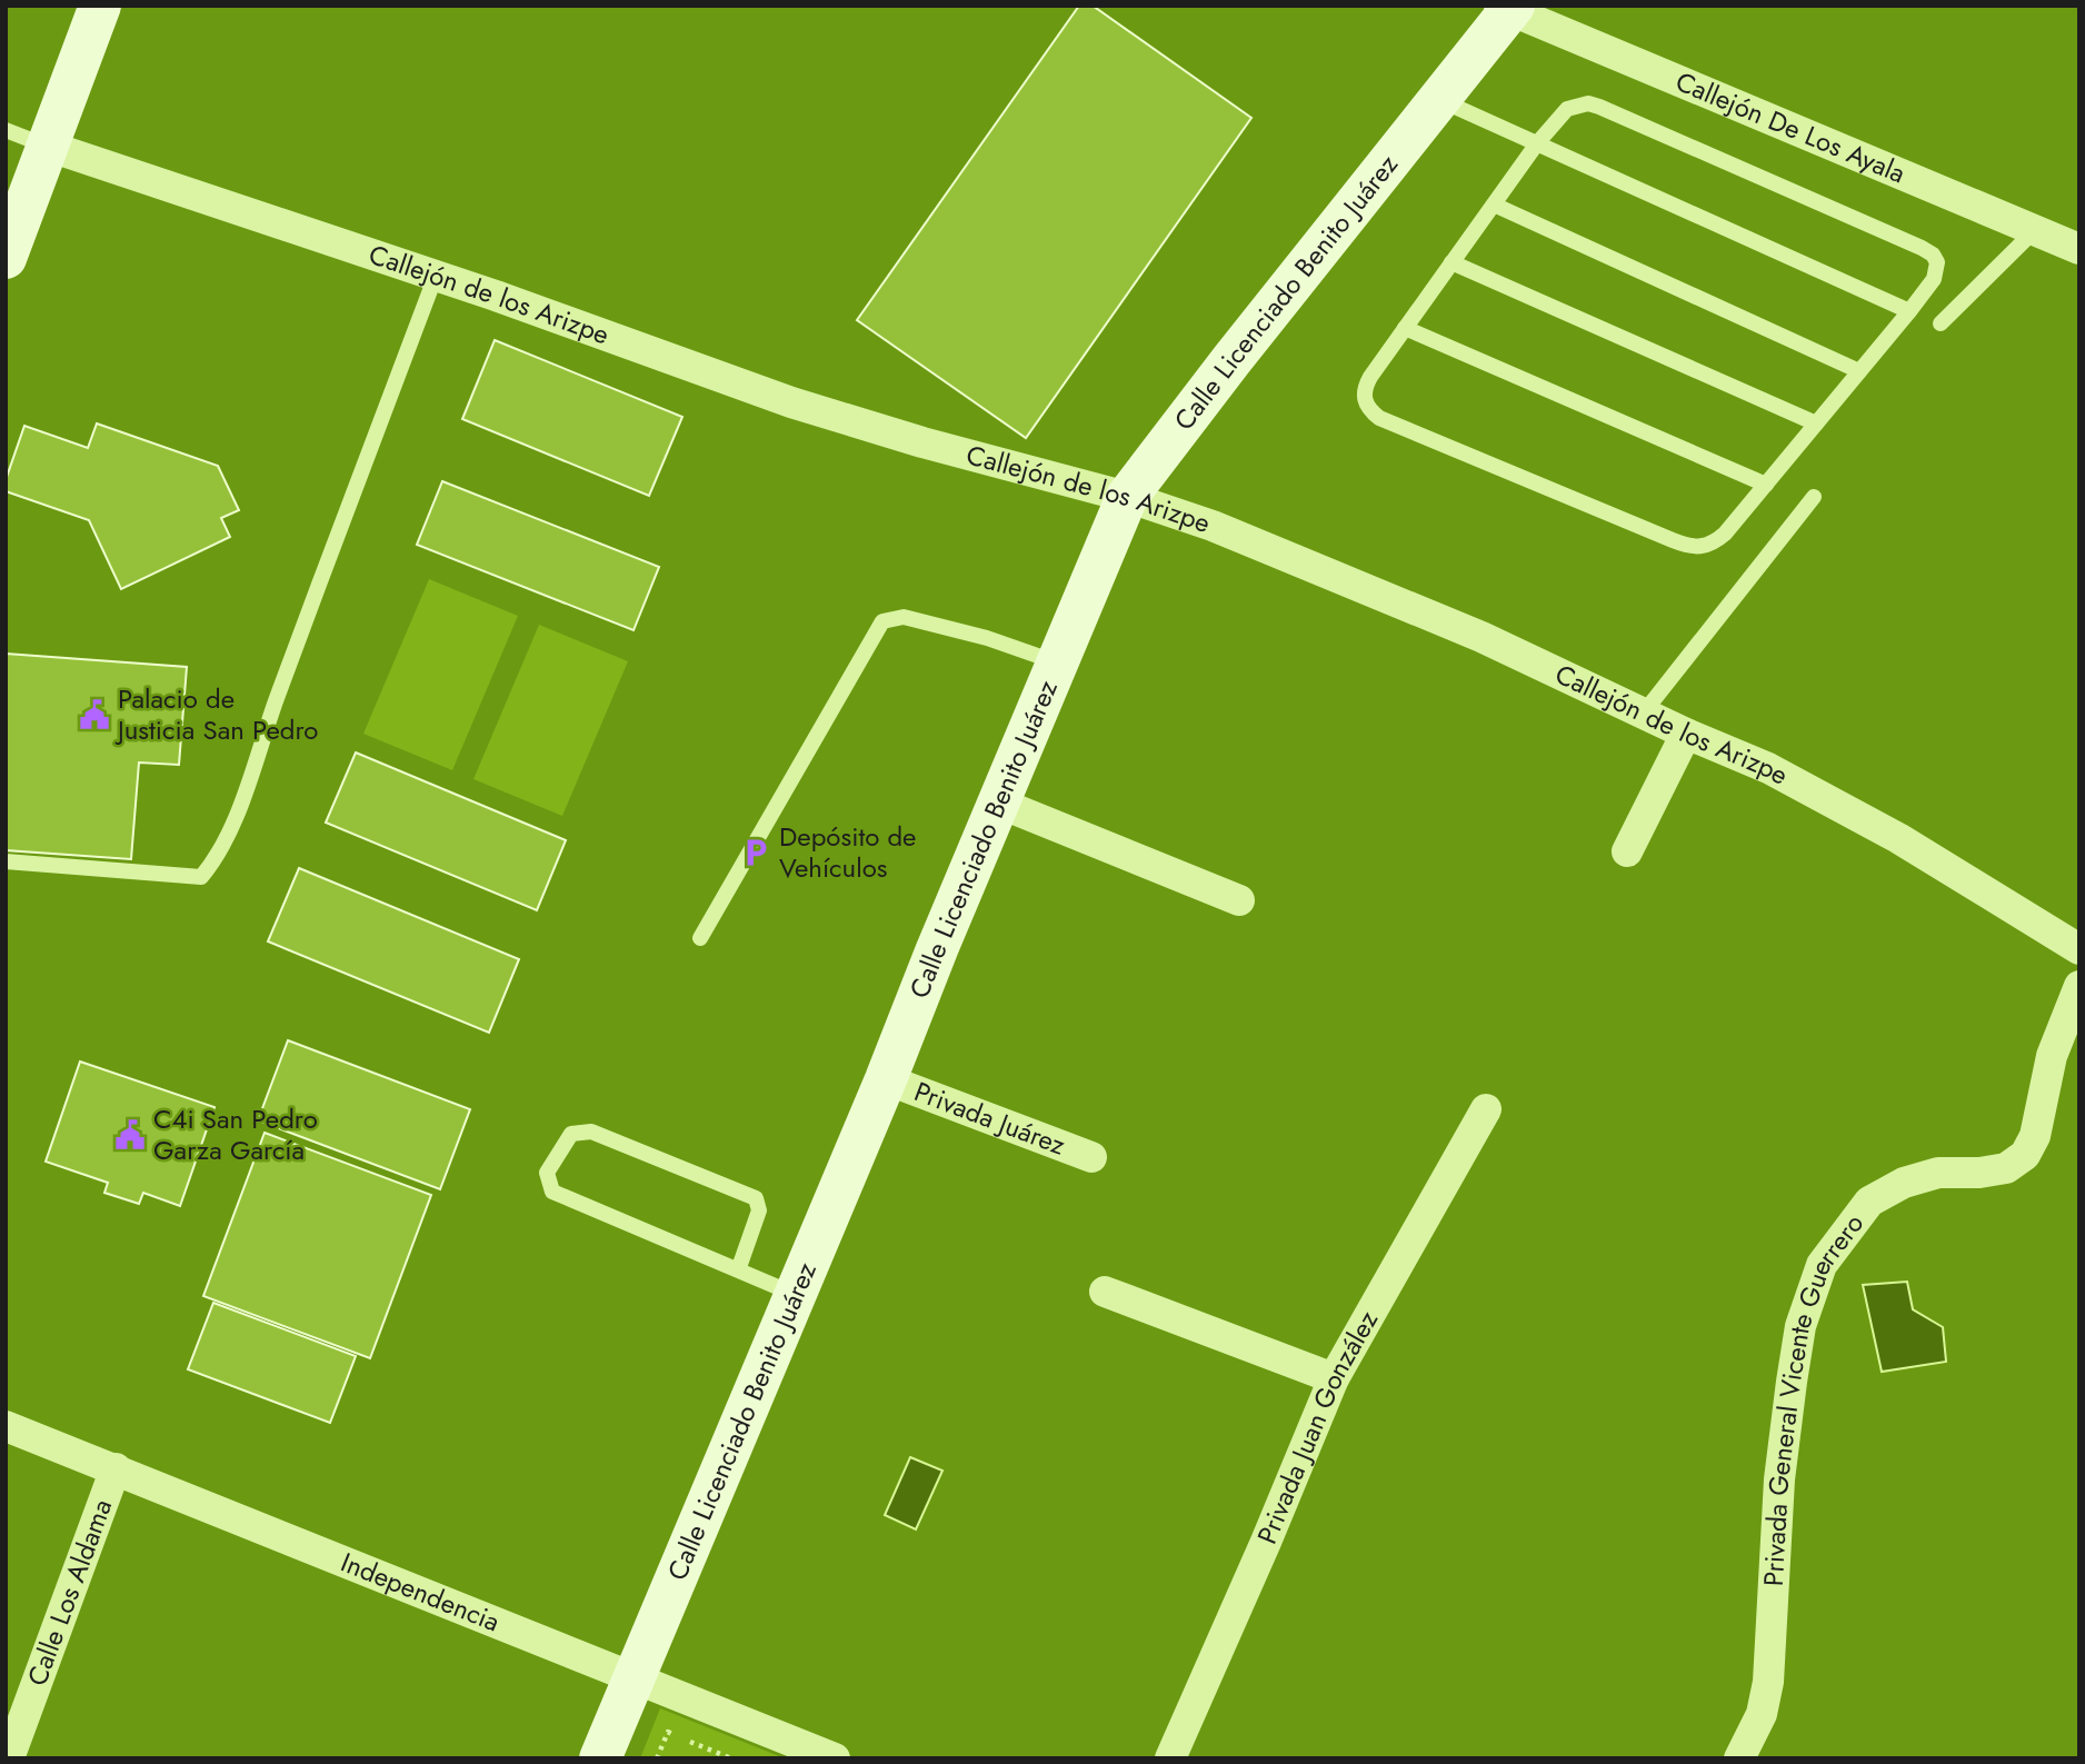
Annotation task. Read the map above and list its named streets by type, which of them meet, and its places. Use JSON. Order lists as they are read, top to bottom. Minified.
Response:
{"streets":{"street":["Callejón De Los Ayala","Calle Licenciado Benito Juárez","Callejón de los Arizpe","Privada Juárez","Privada General Vicente Guerrero","Privada Juan González","Independencia","Calle Los Aldama"]},"crossings":[["Callejón De Los Ayala","Calle Licenciado Benito Juárez"],["Calle Licenciado Benito Juárez","Callejón de los Arizpe"],["Calle Licenciado Benito Juárez","Privada Juárez"],["Calle Licenciado Benito Juárez","Independencia"],["Independencia","Calle Los Aldama"]],"places":{"public building":["Palacio de Justicia San Pedro","C4i San Pedro Garza García"],"parking":["Depósito de Vehículos"]}}
